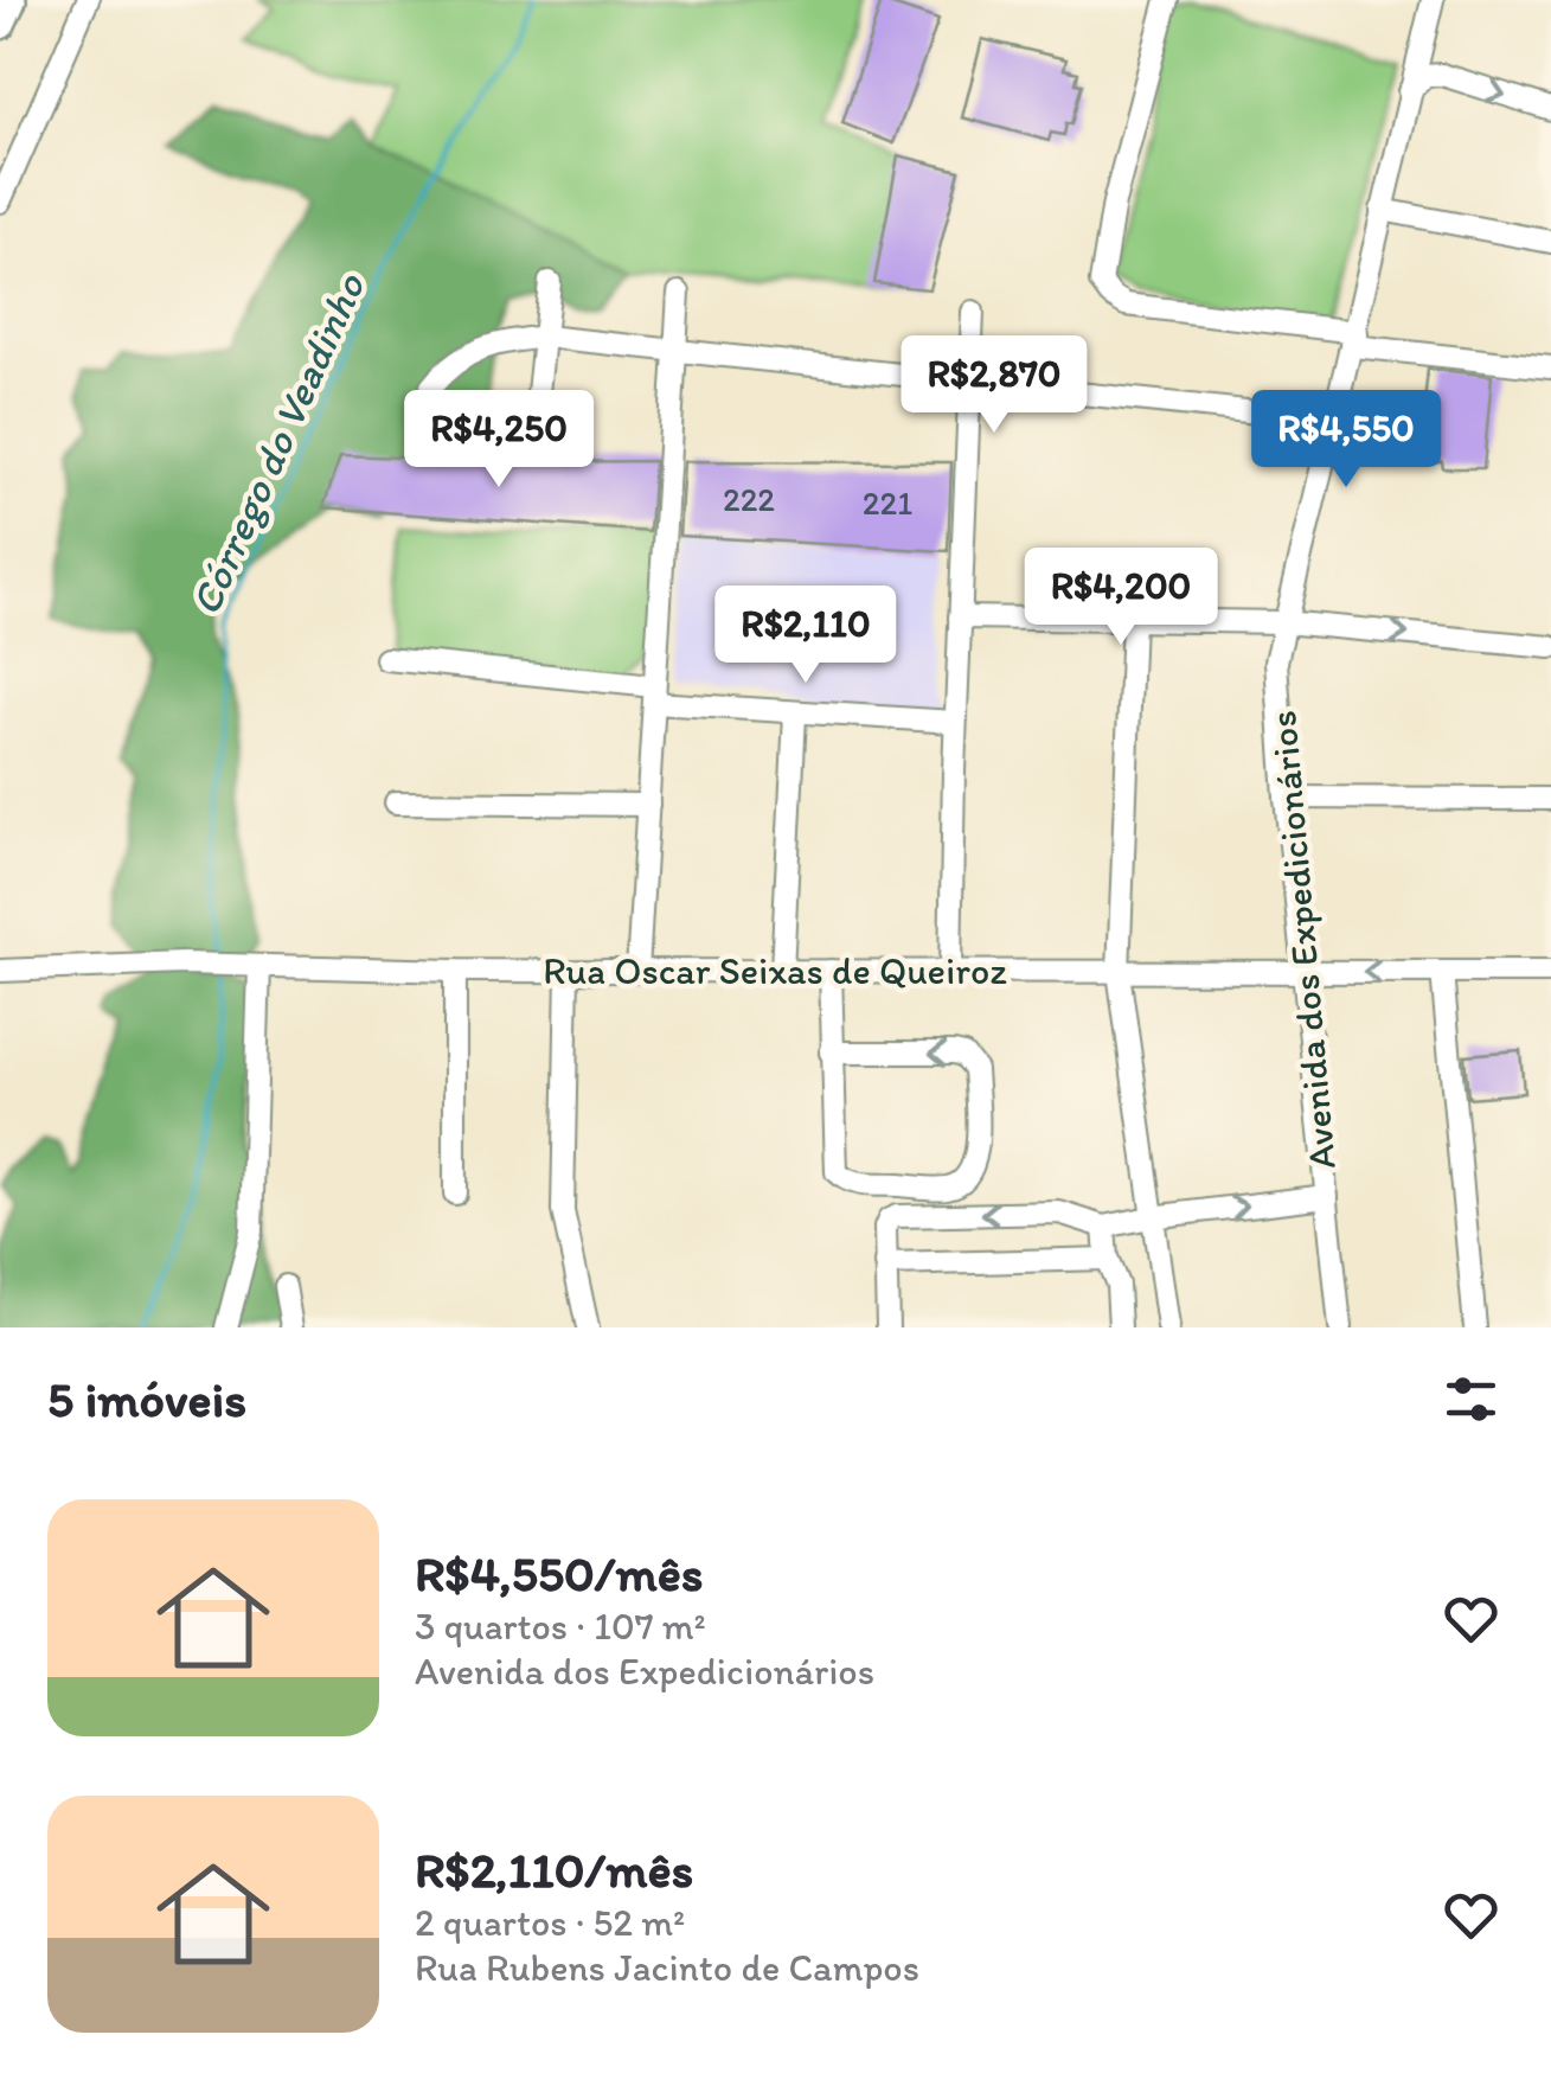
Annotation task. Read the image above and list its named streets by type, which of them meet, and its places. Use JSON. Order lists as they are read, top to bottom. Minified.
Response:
{"streets":{"street":["Avenida dos Expedicionários","Rua Oscar Seixas de Queiroz"]},"crossings":[["Avenida dos Expedicionários","Rua Oscar Seixas de Queiroz"]],"water":["Córrego do Veadinho"],"house_numbers":["222","221"],"page":{"price":["R$2,870","R$4,250","R$4,550","R$4,200","R$2,110"],"heading":"5 imóveis","list":[{"name":"R$4,550/mês","note":"3 quartos · 107 m² · Avenida dos Expedicionários"},{"name":"R$2,110/mês","note":"2 quartos · 52 m² · Rua Rubens Jacinto de Campos"}]}}
